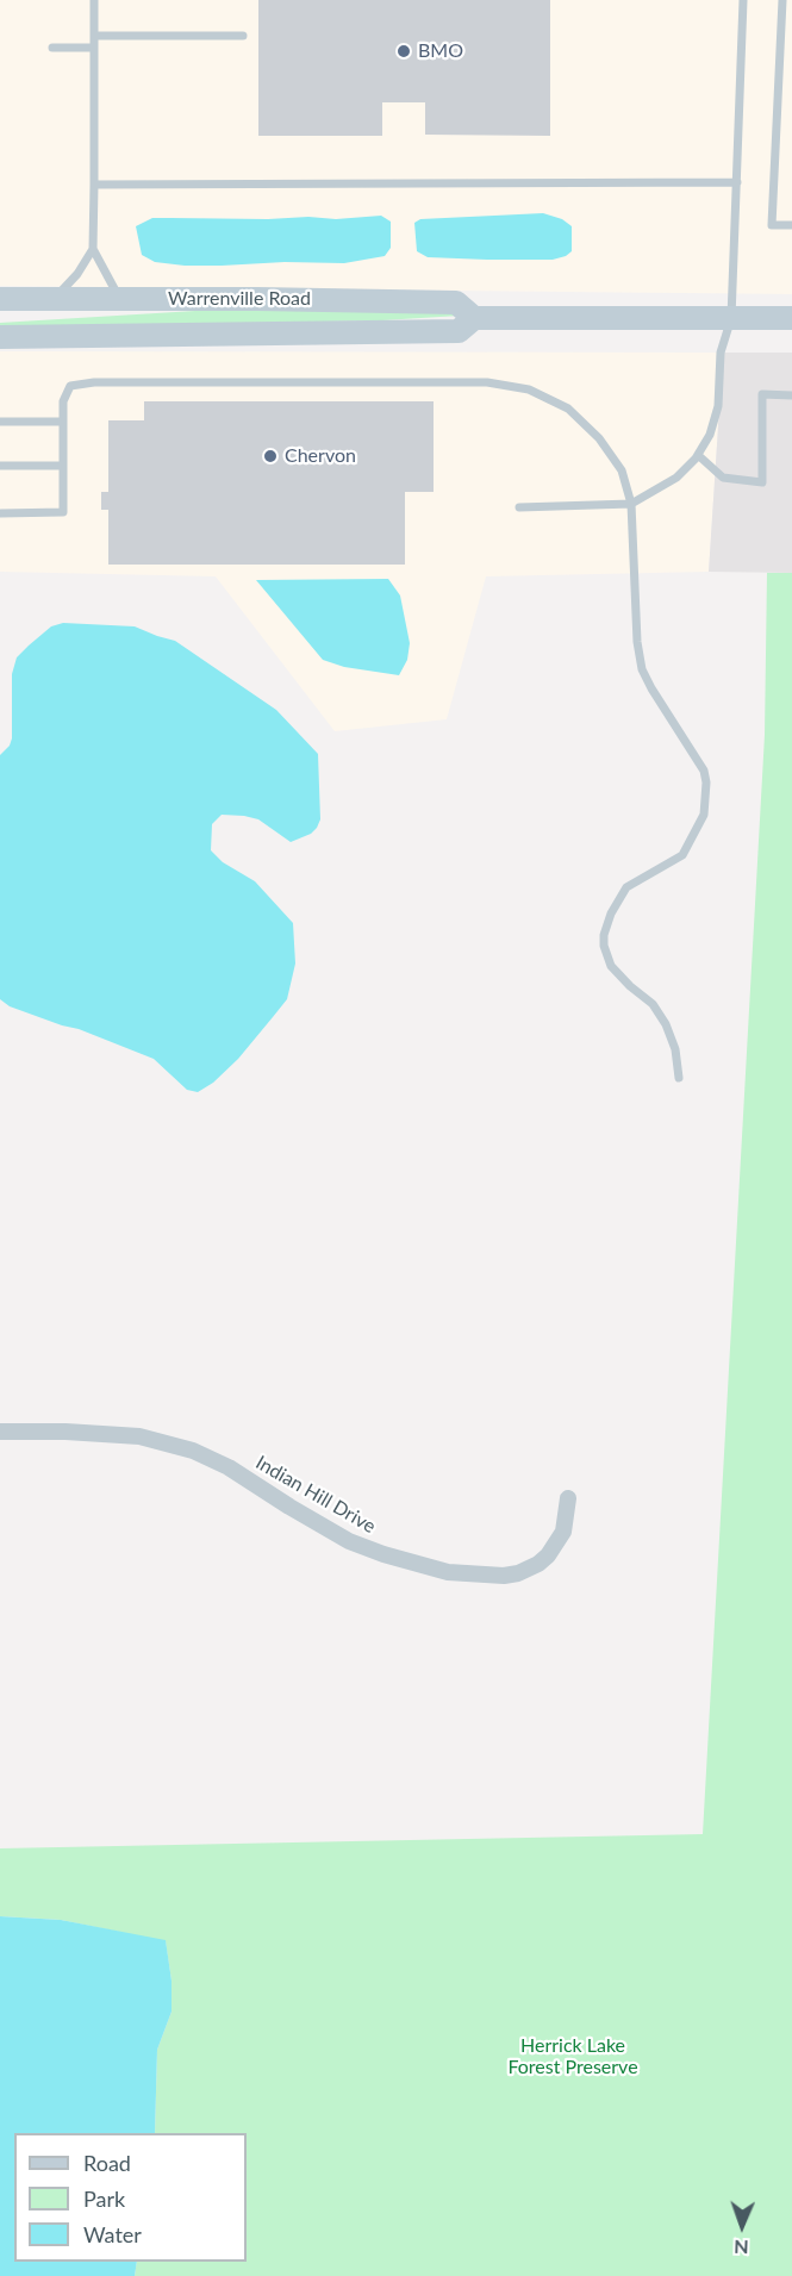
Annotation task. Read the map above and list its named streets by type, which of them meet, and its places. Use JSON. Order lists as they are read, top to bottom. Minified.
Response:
{"streets":{"main road":["Warrenville Road"],"street":["Indian Hill Drive"]},"parks":["Herrick Lake Forest Preserve"],"places":["BMO","Chervon"],"legend":["Road","Park","Water"],"north":"bottom"}
